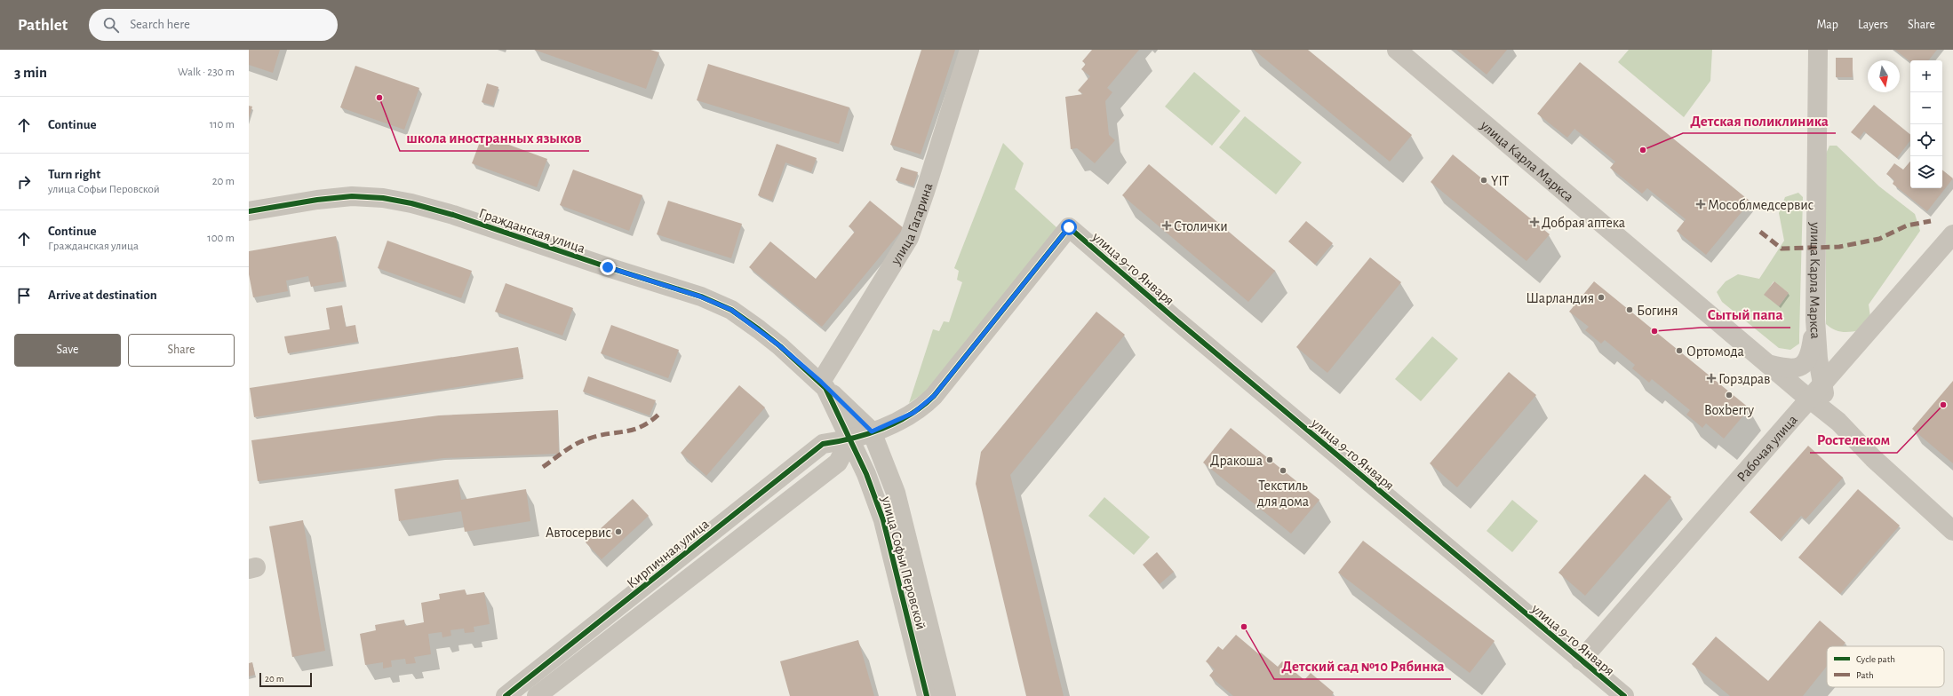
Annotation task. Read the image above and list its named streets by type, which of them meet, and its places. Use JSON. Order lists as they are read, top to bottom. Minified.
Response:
{"streets":{"street":["улица Карла Маркса","улица Гагарина","Гражданская улица","улица 9-го Января","Рабочая улица","Кирпичная улица","улица Софьи Перовской"]},"crossings":[["улица Карла Маркса","Рабочая улица"],["улица Гагарина","Гражданская улица"],["улица Гагарина","улица Софьи Перовской"],["Гражданская улица","Кирпичная улица"],["Гражданская улица","улица Софьи Перовской"],["улица 9-го Января","Рабочая улица"],["улица 9-го Января","Кирпичная улица"],["Кирпичная улица","улица Софьи Перовской"]],"places":{"other":["школа иностранных языков","Детская поликлиника","YIT","Шарландия","Богиня","Сытый папа","Ортомода","Boxberry","Ростелеком","Дракоша","Текстиль для дома","Автосервис","Детский сад №10 Рябинка"],"health":["Мособлмедсервис","Добрая аптека","Столички","Горздрав"]},"legend":["Cycle path","Path"],"scale_bar":"20 m","north":"bottom","page":{"header":"Pathlet","search":"Search here","nav":["Map","Layers","Share"],"heading":["3 min","Walk · 230 m"],"map_buttons":["+","−"],"list":[["Continue","110 m"],["Turn right","улица Софьи Перовской","20 m"],["Continue","Гражданская улица","100 m"],"Arrive at destination"],"buttons":["Save","Share"],"scale":"20 m"}}
